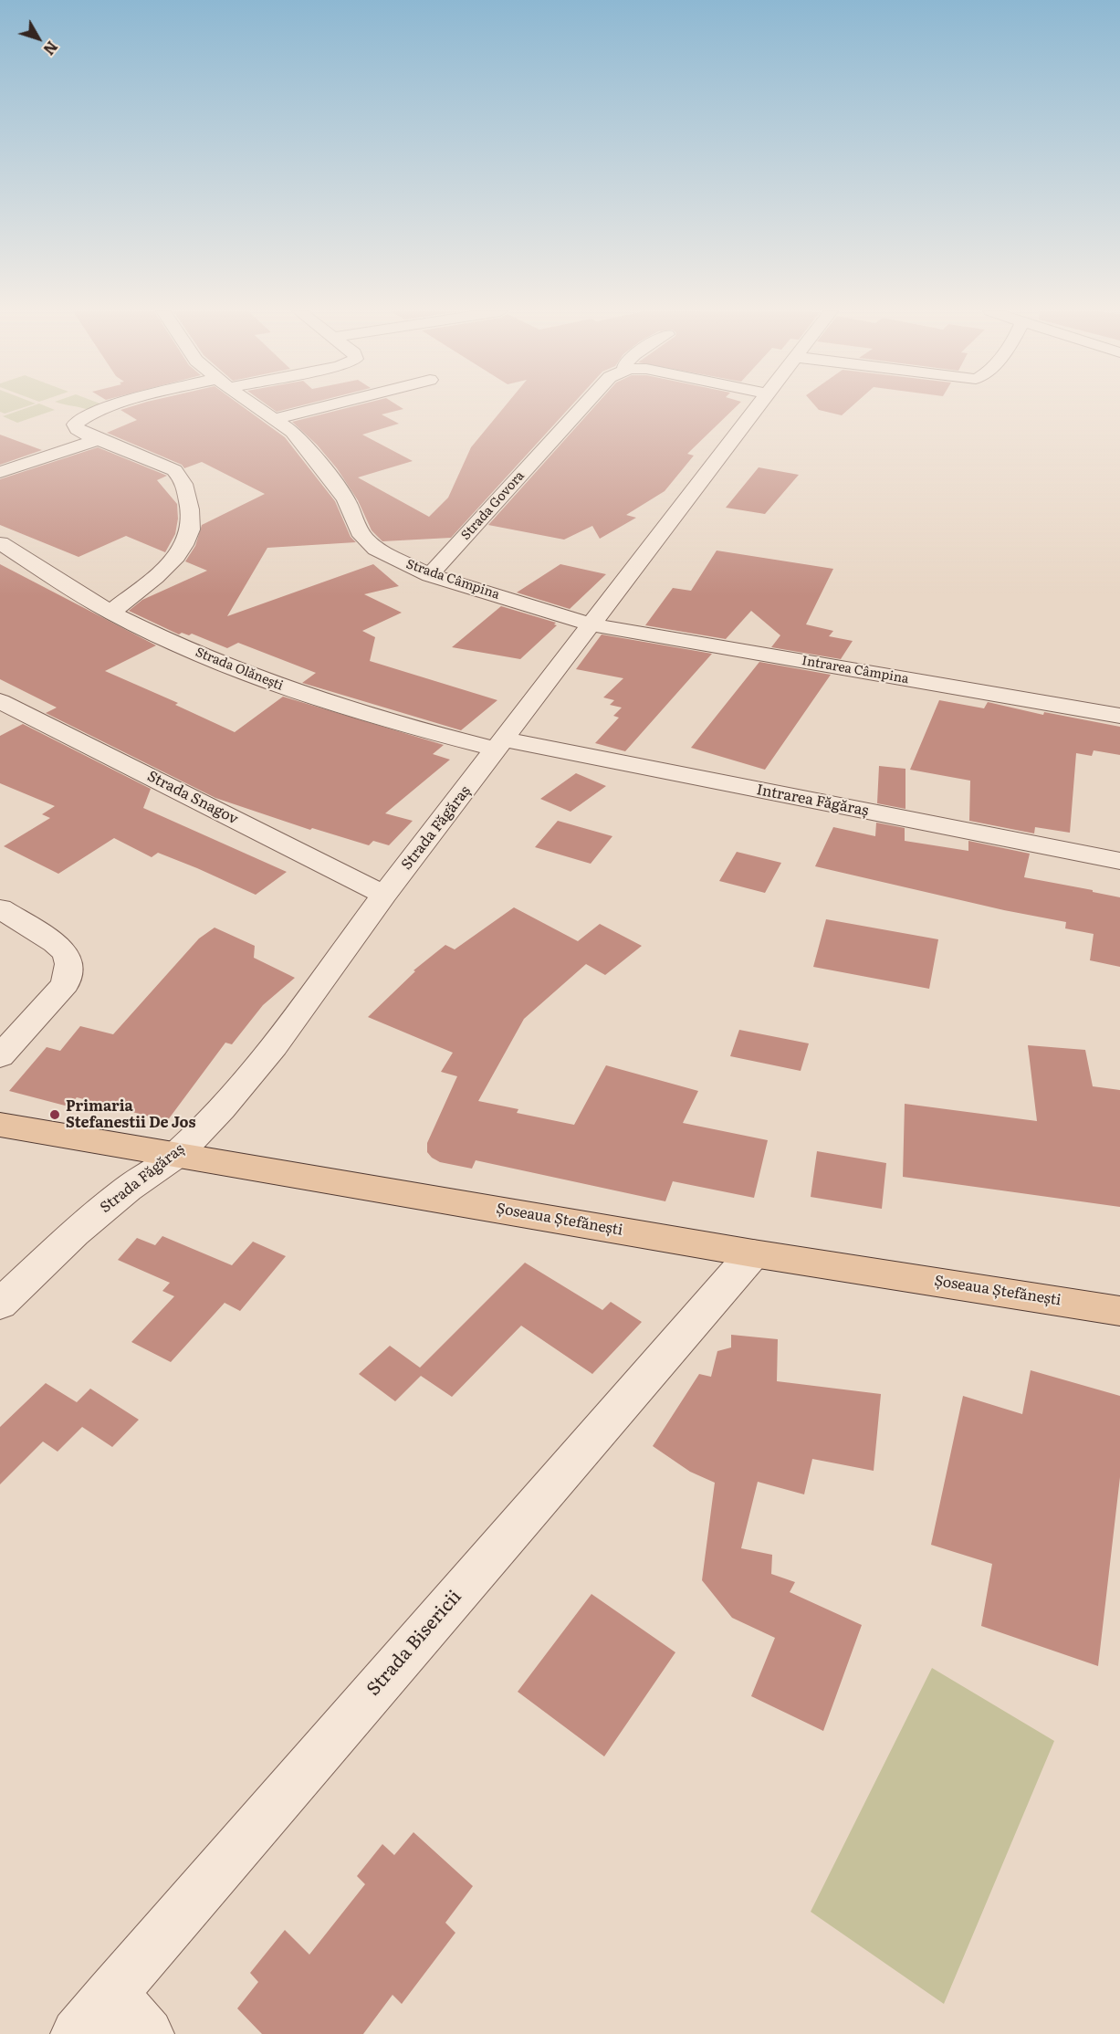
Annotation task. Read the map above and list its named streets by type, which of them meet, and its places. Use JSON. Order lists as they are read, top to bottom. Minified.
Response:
{"streets":{"main road":["Șoseaua Ștefănești"],"street":["Strada Govora","Strada Câmpina","Strada Olănești","Intrarea Câmpina","Strada Snagov","Intrarea Făgăraș","Strada Făgăraș","Strada Bisericii"]},"crossings":[["Strada Govora","Strada Câmpina"],["Strada Câmpina","Intrarea Câmpina"],["Strada Câmpina","Strada Făgăraș"],["Strada Olănești","Intrarea Făgăraș"],["Strada Olănești","Strada Făgăraș"],["Intrarea Câmpina","Strada Făgăraș"],["Strada Snagov","Strada Făgăraș"],["Intrarea Făgăraș","Strada Făgăraș"],["Strada Făgăraș","Șoseaua Ștefănești"],["Șoseaua Ștefănești","Strada Bisericii"]],"places":["Primaria Stefanestii De Jos"],"north":"bottom right"}
